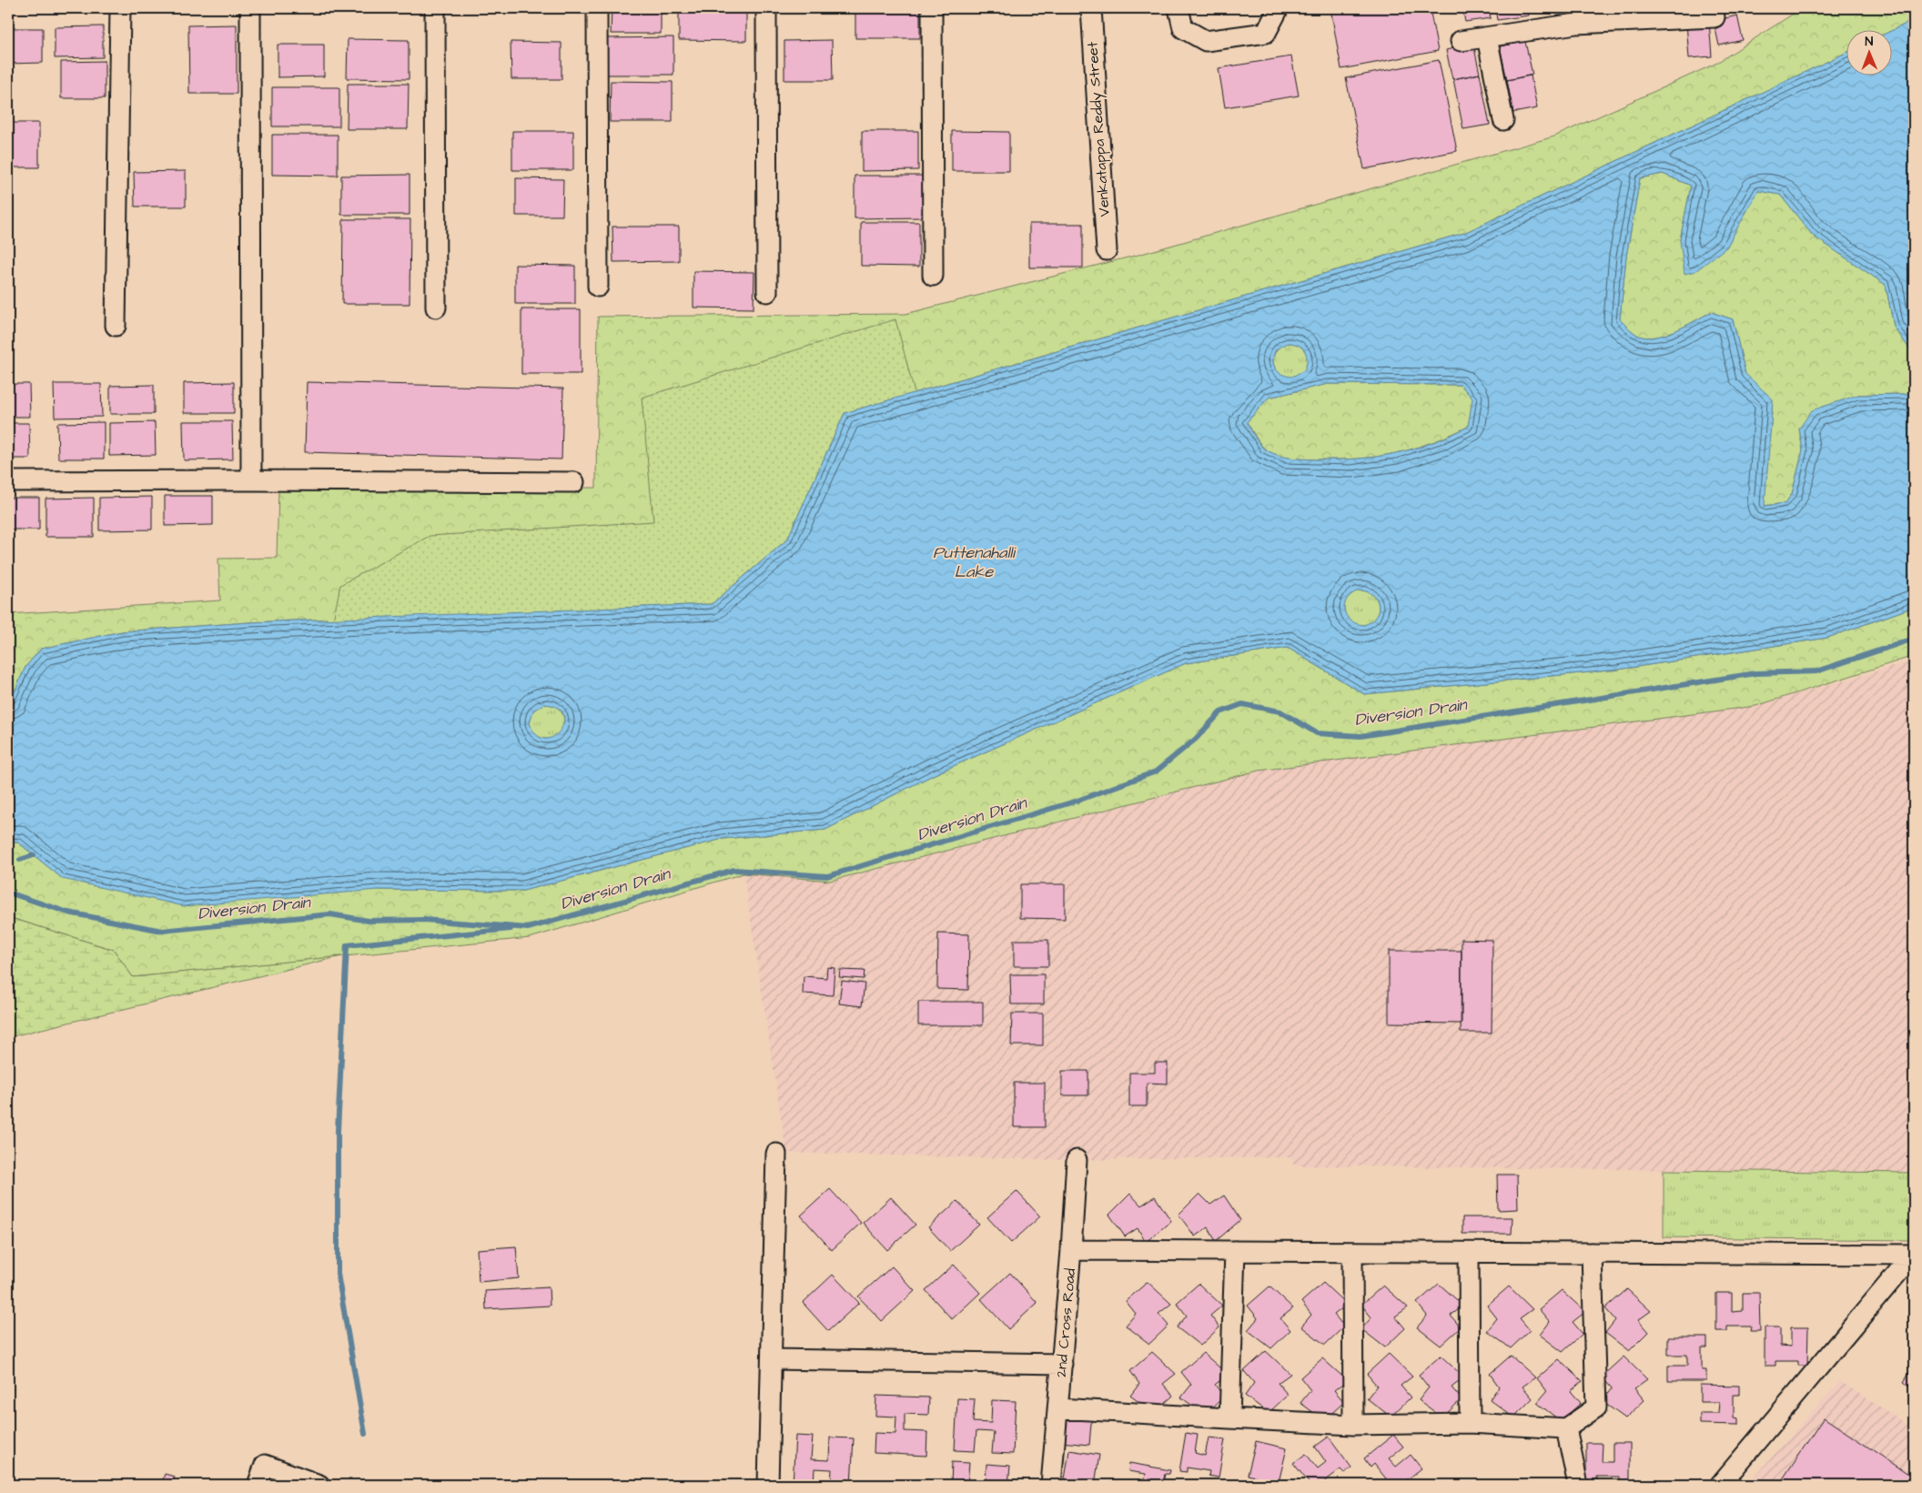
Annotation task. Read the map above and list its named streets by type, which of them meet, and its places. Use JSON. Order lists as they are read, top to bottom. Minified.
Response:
{"streets":{"street":["Venkatappa Reddy Street","2nd Cross Road"]},"water":["Puttenahalli Lake","Diversion Drain"],"north":"top"}
